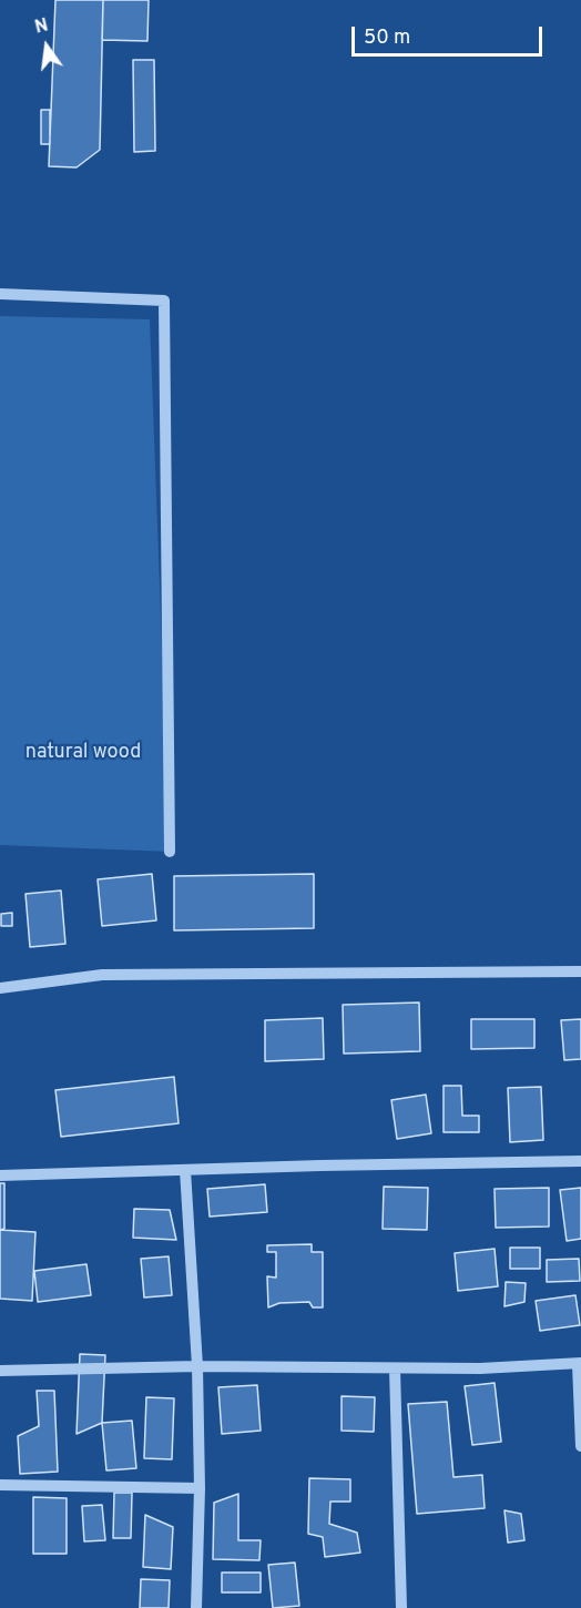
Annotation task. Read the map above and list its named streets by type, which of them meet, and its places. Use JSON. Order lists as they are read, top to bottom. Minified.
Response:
{"parks":["natural wood"],"scale_bar":"50 m","north":"top"}
